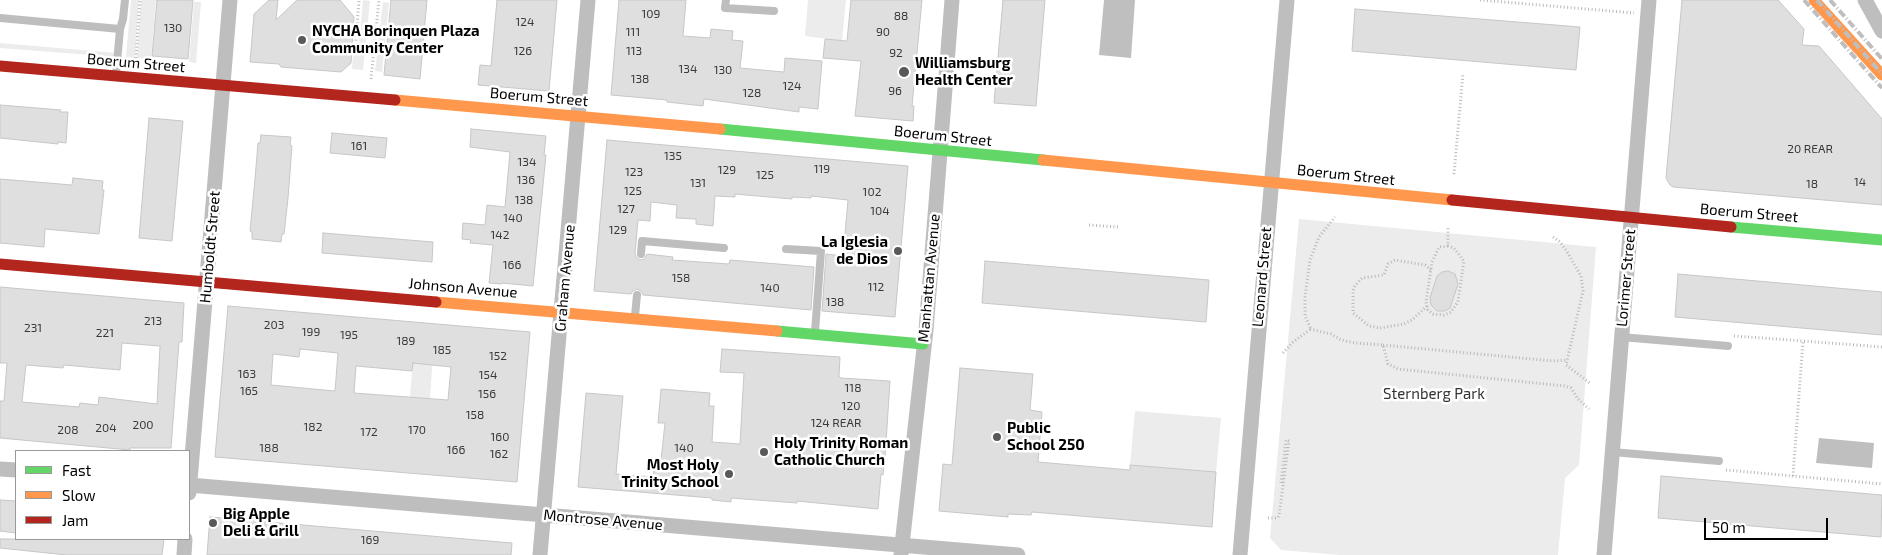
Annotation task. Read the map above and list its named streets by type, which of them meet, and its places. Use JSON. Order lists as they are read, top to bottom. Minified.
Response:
{"streets":{"street":["Boerum Street","Humboldt Street","Leonard Street","Graham Avenue","Manhattan Avenue","Lorimer Street","Johnson Avenue","Montrose Avenue"]},"crossings":[["Boerum Street","Humboldt Street"],["Boerum Street","Leonard Street"],["Boerum Street","Graham Avenue"],["Boerum Street","Manhattan Avenue"],["Boerum Street","Lorimer Street"],["Humboldt Street","Johnson Avenue"],["Graham Avenue","Johnson Avenue"],["Graham Avenue","Montrose Avenue"],["Manhattan Avenue","Johnson Avenue"],["Manhattan Avenue","Montrose Avenue"]],"parks":["Sternberg Park"],"places":["NYCHA Borinquen Plaza Community Center","Williamsburg Health Center","La Iglesia de Dios","Public School 250","Holy Trinity Roman Catholic Church","Most Holy Trinity School","Big Apple Deli & Grill"],"house_numbers":["109","88","124","130","111","90","126","113","92","134","130","138","124","96","128","161","20 REAR","135","134","119","129","123","125","136","14","131","18","125","102","138","127","104","140","129","142","166","158","112","140","138","213","203","231","199","221","195","189","185","152","163","154","118","165","156","120","158","124 REAR","200","182","204","208","170","172","160","188","140","166","162","169"],"legend":["Fast","Slow","Jam"],"scale_bar":"50 m"}
